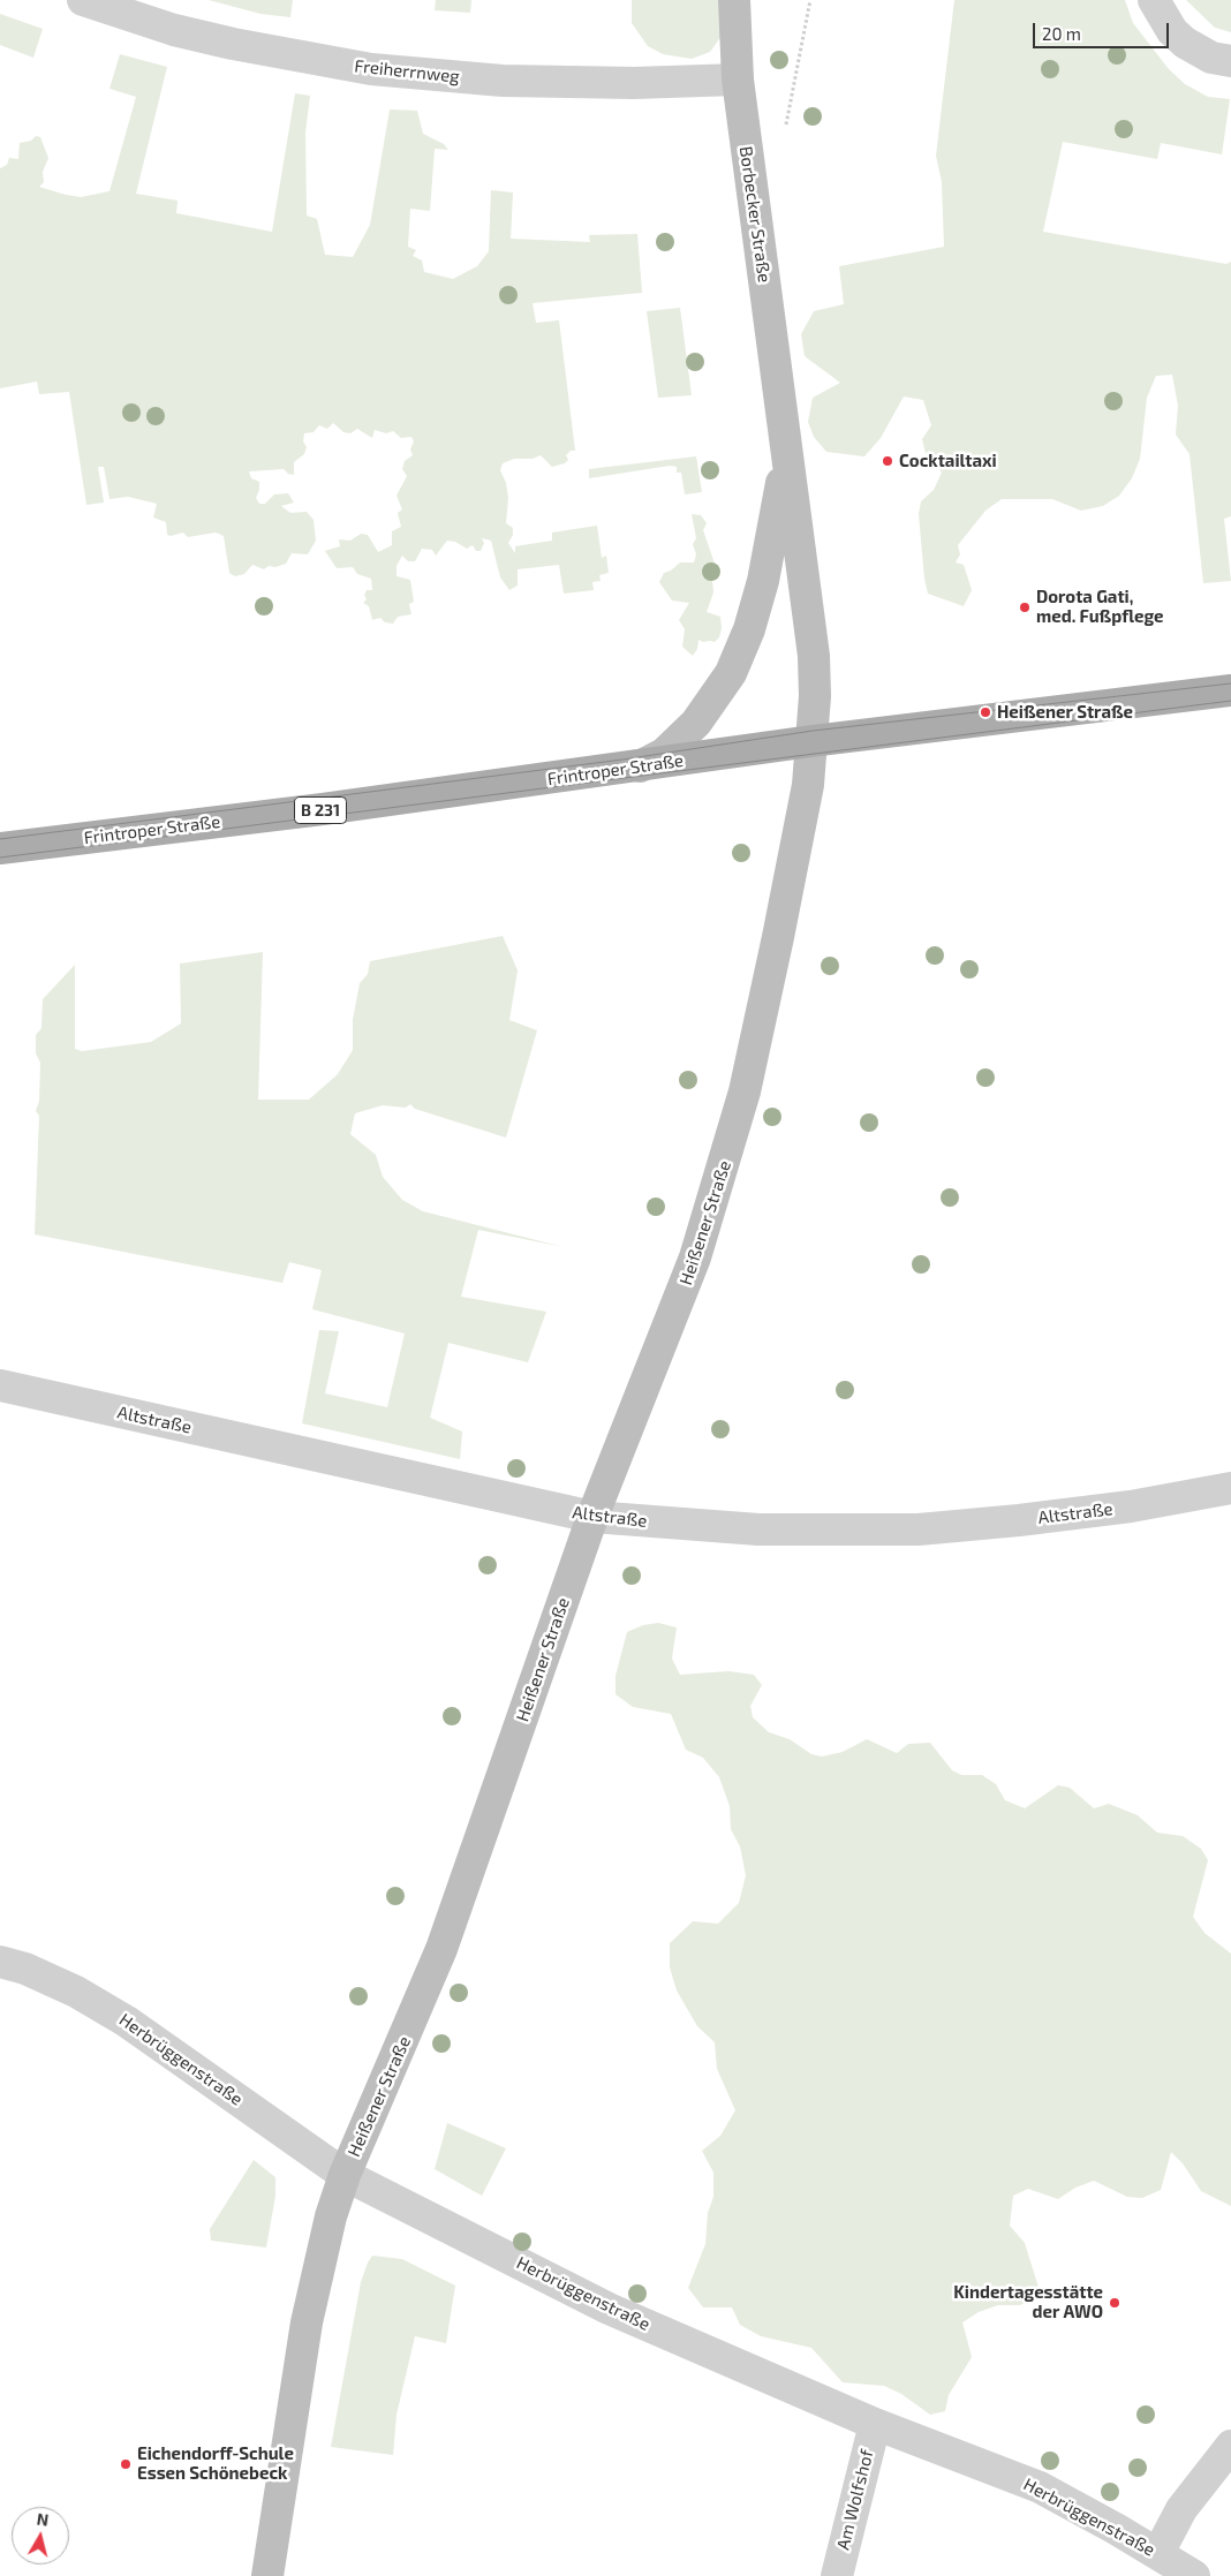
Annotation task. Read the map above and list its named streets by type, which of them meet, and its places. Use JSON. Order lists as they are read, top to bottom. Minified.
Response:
{"streets":{"main road":["Frintroper Straße","B 231"],"street":["Freiherrnweg","Borbecker Straße","Heißener Straße","Altstraße","Herbrüggenstraße","Am Wolfshof"]},"crossings":[["Freiherrnweg","Borbecker Straße"],["Borbecker Straße","Frintroper Straße"],["Borbecker Straße","Heißener Straße"],["Frintroper Straße","Heißener Straße"],["Heißener Straße","Altstraße"],["Heißener Straße","Herbrüggenstraße"],["Herbrüggenstraße","Am Wolfshof"]],"places":["Cocktailtaxi","Dorota Gati, med. Fußpflege","Heißener Straße","Kindertagesstätte der AWO","Eichendorff-Schule Essen Schönebeck"],"scale_bar":"20 m","north":"top"}
